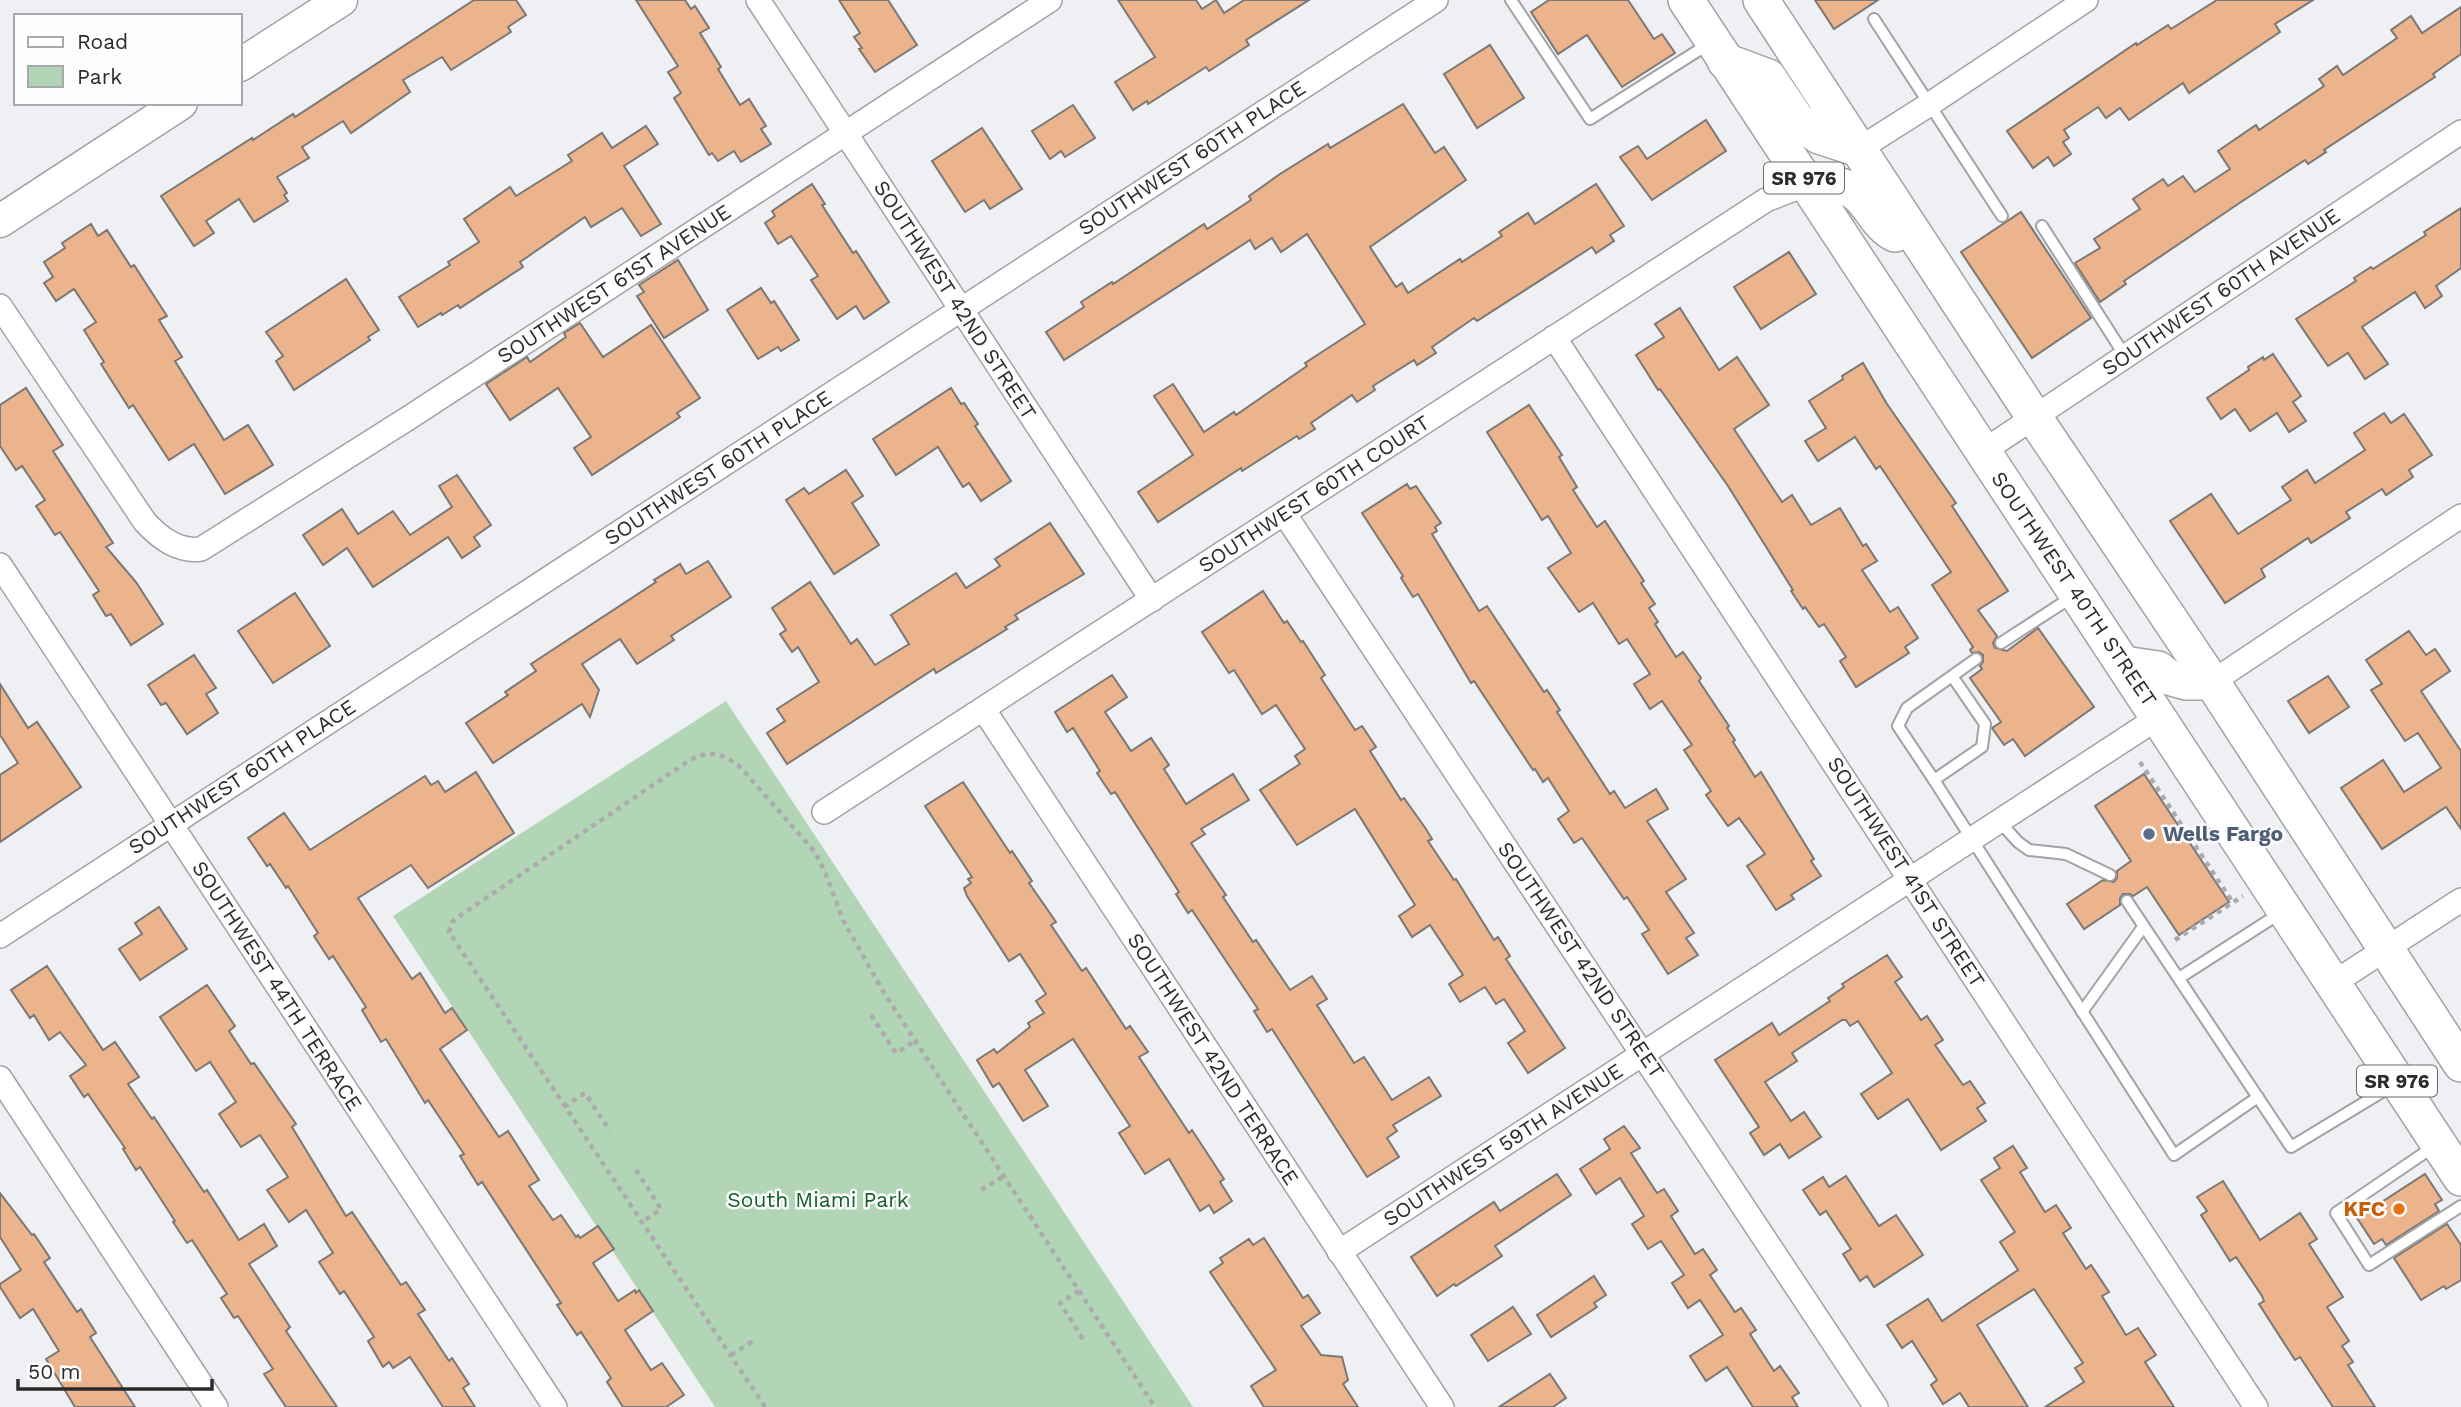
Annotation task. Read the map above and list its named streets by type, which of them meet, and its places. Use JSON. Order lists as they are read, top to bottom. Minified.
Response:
{"streets":{"main road":["SR 976","SOUTHWEST 40TH STREET"],"street":["SOUTHWEST 60TH PLACE","SOUTHWEST 61ST AVENUE","SOUTHWEST 60TH AVENUE","SOUTHWEST 42ND STREET","SOUTHWEST 60TH COURT","SOUTHWEST 41ST STREET","SOUTHWEST 44TH TERRACE","SOUTHWEST 42ND TERRACE","SOUTHWEST 59TH AVENUE"]},"crossings":[["SOUTHWEST 60TH PLACE","SOUTHWEST 42ND STREET"],["SOUTHWEST 60TH PLACE","SOUTHWEST 44TH TERRACE"],["SR 976","SOUTHWEST 60TH AVENUE"],["SOUTHWEST 61ST AVENUE","SOUTHWEST 42ND STREET"],["SOUTHWEST 60TH AVENUE","SOUTHWEST 40TH STREET"],["SOUTHWEST 42ND STREET","SOUTHWEST 60TH COURT"],["SOUTHWEST 42ND STREET","SOUTHWEST 59TH AVENUE"],["SOUTHWEST 60TH COURT","SOUTHWEST 40TH STREET"],["SOUTHWEST 60TH COURT","SOUTHWEST 41ST STREET"],["SOUTHWEST 60TH COURT","SOUTHWEST 42ND TERRACE"],["SOUTHWEST 40TH STREET","SOUTHWEST 59TH AVENUE"],["SOUTHWEST 41ST STREET","SOUTHWEST 59TH AVENUE"],["SOUTHWEST 42ND TERRACE","SOUTHWEST 59TH AVENUE"]],"parks":["South Miami Park"],"places":["Wells Fargo","KFC"],"legend":["Road","Park"],"scale_bar":"50 m"}
